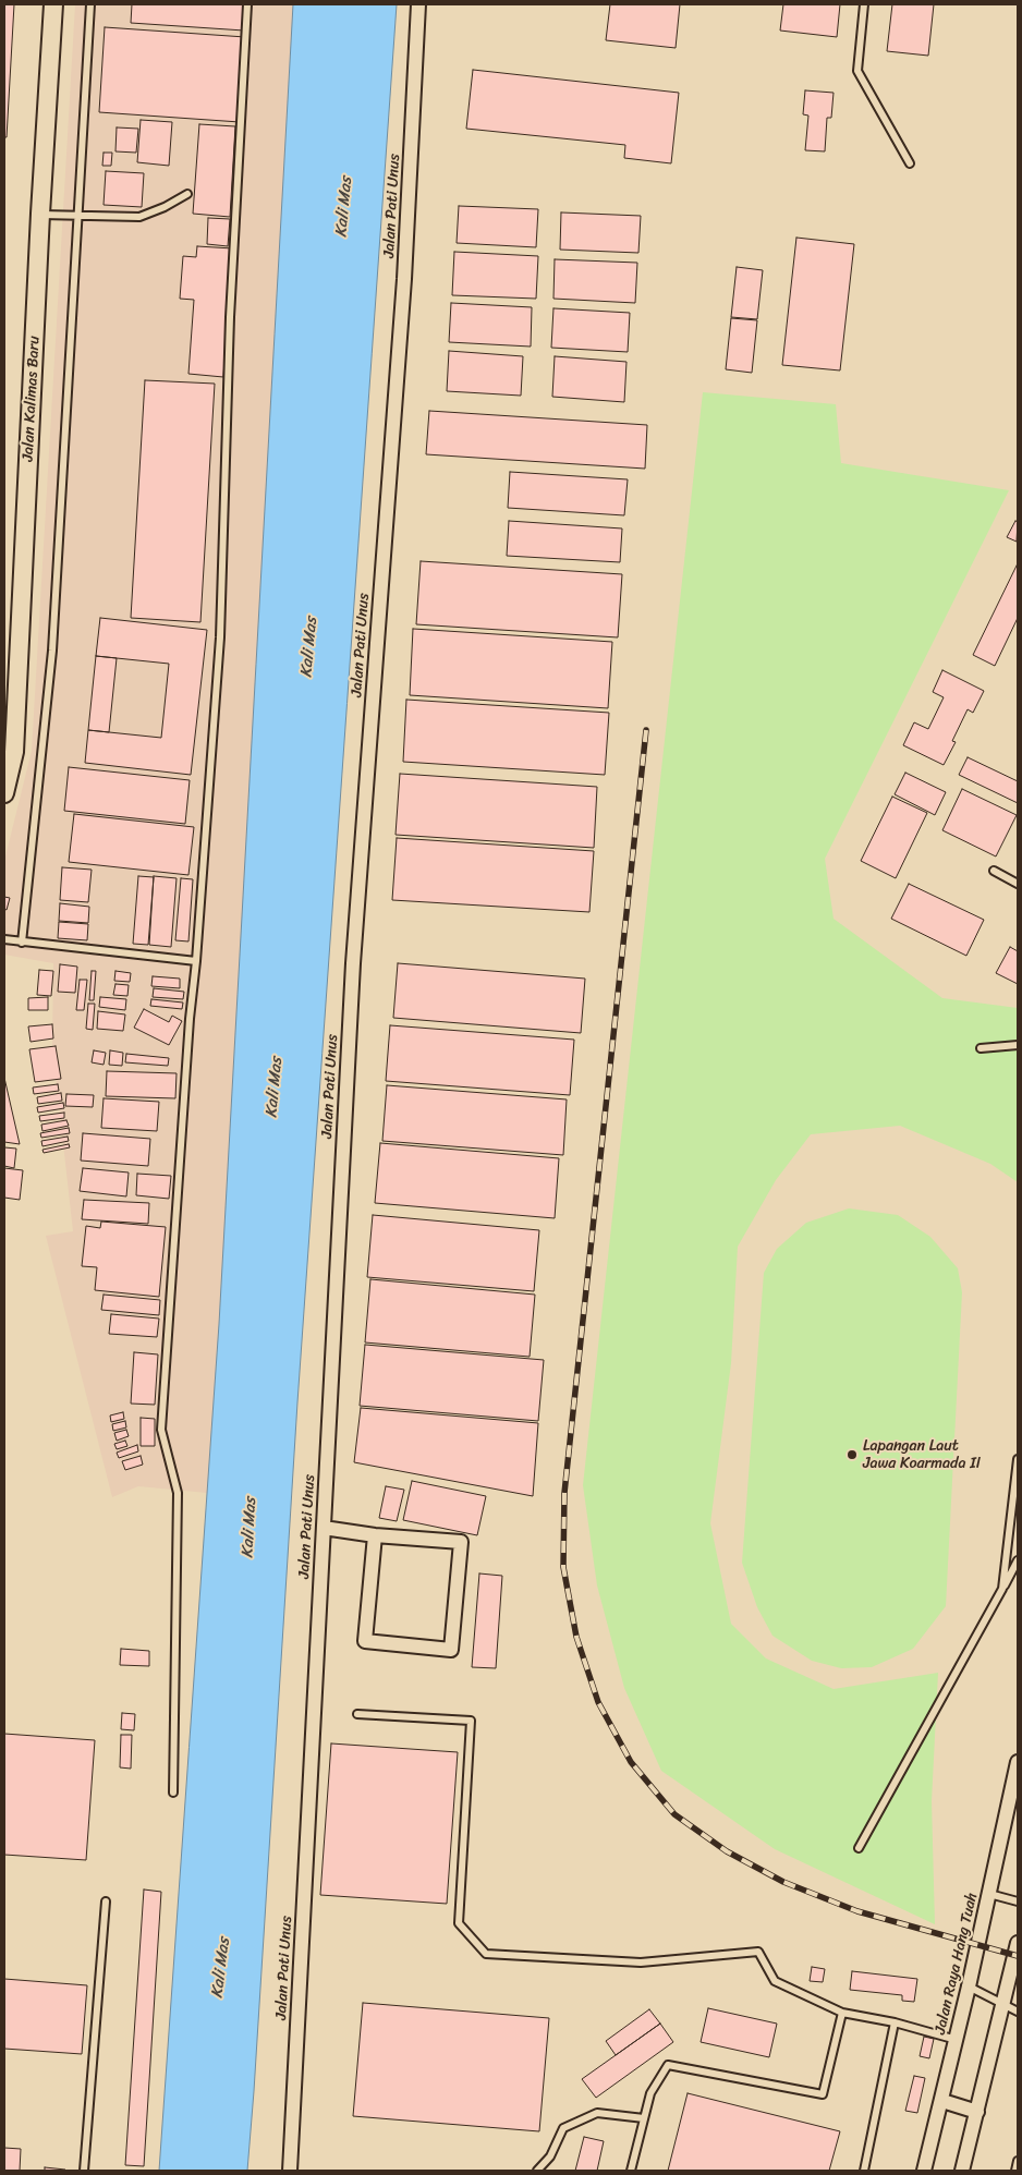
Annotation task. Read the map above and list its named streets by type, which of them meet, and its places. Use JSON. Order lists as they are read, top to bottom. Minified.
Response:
{"streets":{"street":["Jalan Pati Unus","Jalan Kalimas Baru","Jalan Raya Hang Tuah"]},"water":["Kali Mas"],"places":["Lapangan Laut Jawa Koarmada II"]}
